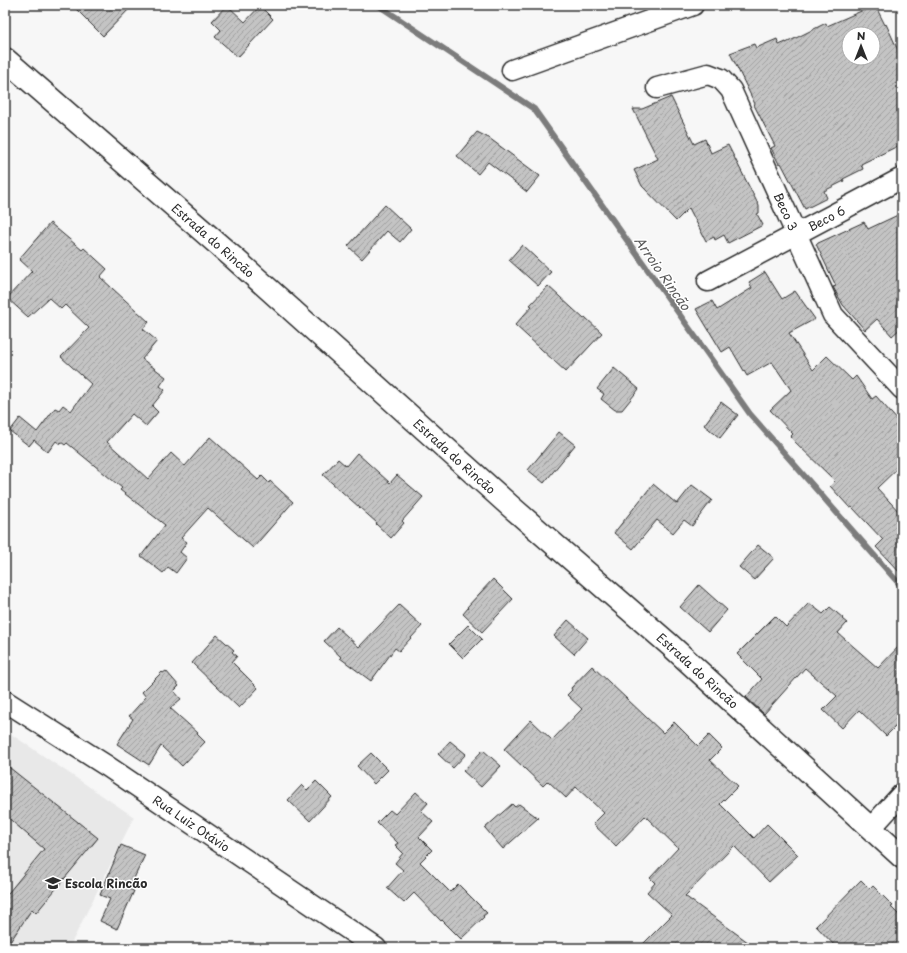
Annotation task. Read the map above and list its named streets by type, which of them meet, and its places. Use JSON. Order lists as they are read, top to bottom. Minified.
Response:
{"streets":{"street":["Beco 3","Beco 6","Estrada do Rincão","Rua Luiz Otávio"]},"crossings":[["Beco 3","Beco 6"]],"water":["Arroio Rincão"],"places":{"school or university":["Escola Rincão"]},"north":"top"}
